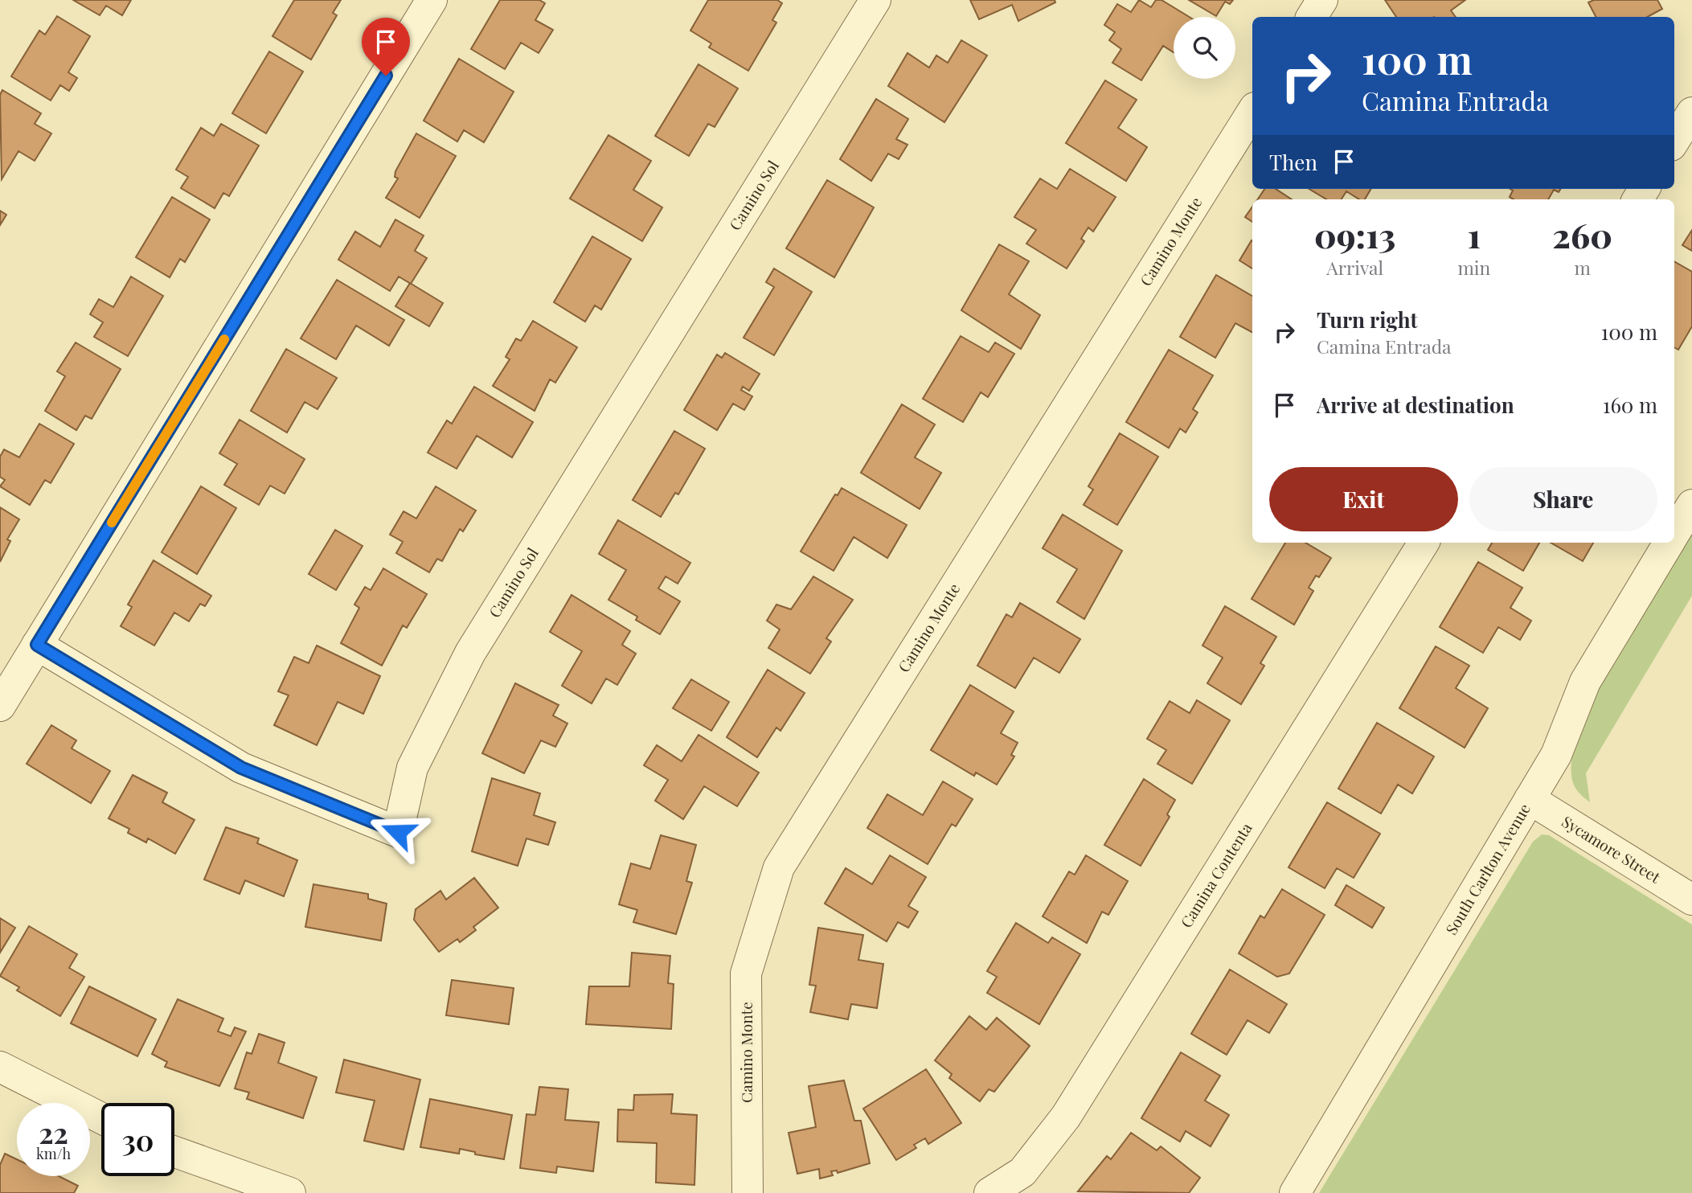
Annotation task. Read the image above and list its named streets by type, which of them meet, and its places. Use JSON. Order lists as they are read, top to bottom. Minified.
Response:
{"streets":{"street":["Camino Sol","Camino Monte","Sycamore Street","South Carlton Avenue","Camina Contenta"]},"crossings":[["Sycamore Street","South Carlton Avenue"]],"page":{"turn":["100 m","Camina Entrada"],"then":"Then","eta":["09:13","Arrival","1","min","260","m"],"list":[{"name":"Turn right","note":"Camina Entrada","value":"100 m"},{"name":"Arrive at destination","value":"160 m"}],"buttons":["Exit","Share"],"speed":"22 km/h","limit":"30"}}
